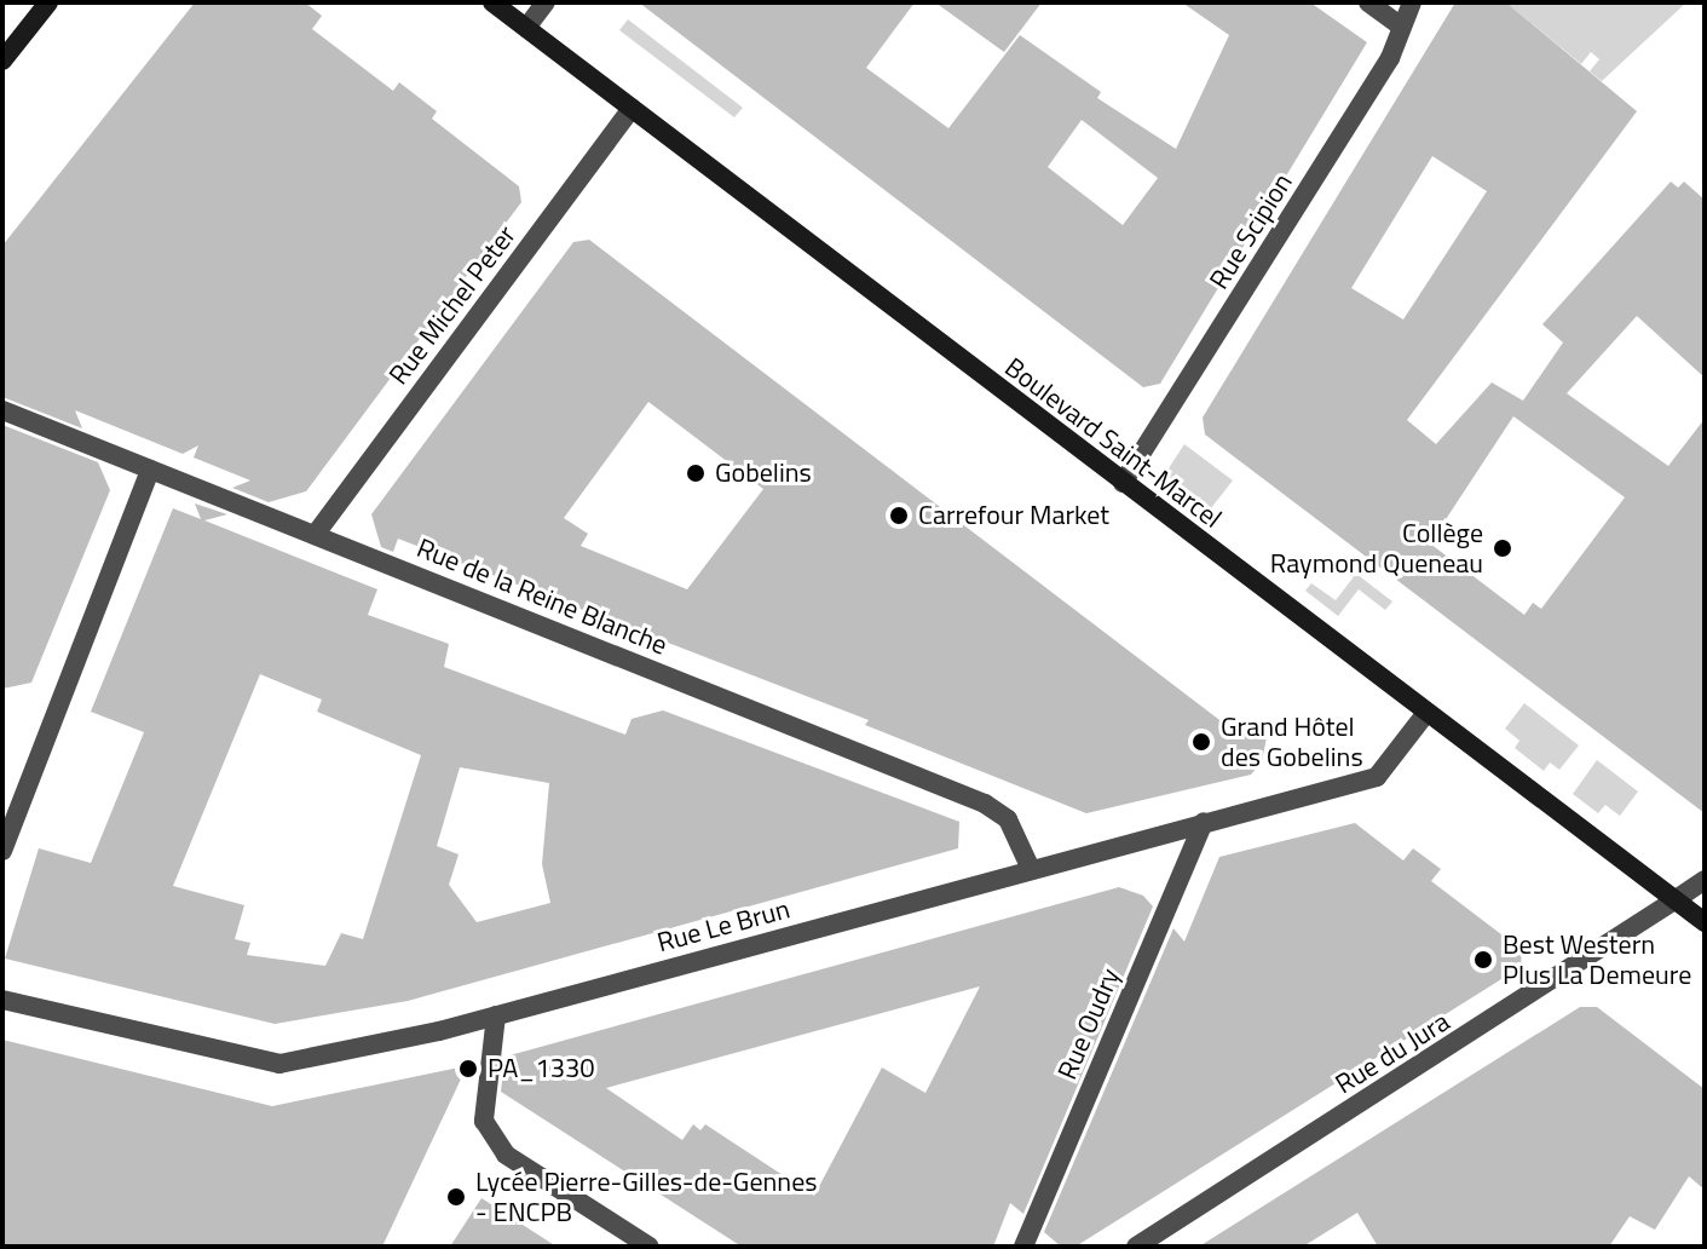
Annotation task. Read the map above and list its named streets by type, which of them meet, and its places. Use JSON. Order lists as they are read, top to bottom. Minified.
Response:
{"streets":{"main road":["Boulevard Saint-Marcel"],"street":["Rue Scipion","Rue Michel Peter","Rue de la Reine Blanche","Rue Le Brun","Rue Oudry","Rue du Jura"]},"crossings":[["Rue Scipion","Boulevard Saint-Marcel"],["Rue Michel Peter","Boulevard Saint-Marcel"],["Rue Michel Peter","Rue de la Reine Blanche"],["Boulevard Saint-Marcel","Rue Le Brun"],["Boulevard Saint-Marcel","Rue du Jura"],["Rue de la Reine Blanche","Rue Le Brun"],["Rue Le Brun","Rue Oudry"]],"places":["Gobelins","Carrefour Market","Collège Raymond Queneau","Grand Hôtel des Gobelins","Best Western Plus La Demeure","PA_1330","Lycée Pierre-Gilles-de-Gennes - ENCPB"]}
